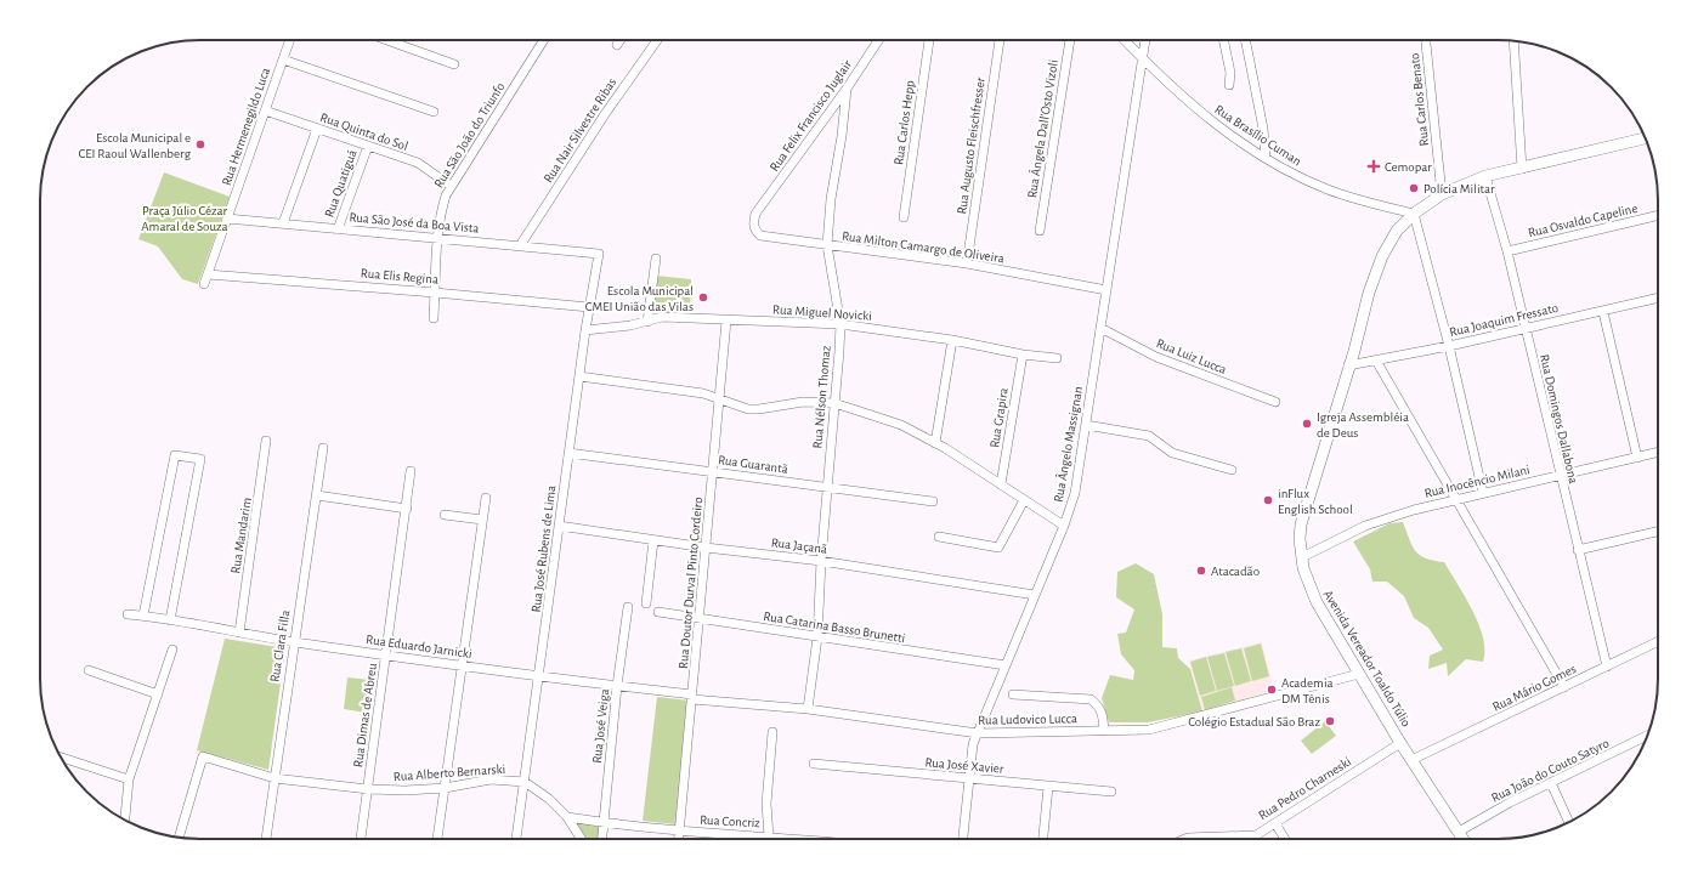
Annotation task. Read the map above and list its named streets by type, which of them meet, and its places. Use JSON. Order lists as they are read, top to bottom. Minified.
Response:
{"streets":{"main road":["Avenida Vereador Toaldo Túlio"],"street":["Rua Carlos Benato","Rua Felix Francisco Juglair","Rua Carlos Hepp","Rua Hermenegildo Luca","Rua Ângela Dall'Osto Vizoli","Rua Nair Silvestre Ribas","Rua Quinta do Sol","Rua São João do Triunfo","Rua Brasílio Cuman","Rua Augusto Fleischfresser","Rua Quatiguá","Rua Osvaldo Capeline","Rua São José da Boa Vista","Rua Milton Camargo de Oliveira","Rua Elis Regina","Rua Miguel Novicki","Rua Joaquim Fressato","Rua Luiz Lucca","Rua Nélson Thomaz","Rua Grapira","Rua Domingos Dallabona","Rua Ângelo Massignan","Rua Guarantã","Rua Inocêncio Milani","Rua Mandarim","Rua Jaçanã","Rua José Rubens de Lima","Rua Doutor Durval Pinto Cordeiro","Rua Catarina Basso Brunetti","Rua Clara Filla","Rua Eduardo Jarnicki","Rua Mário Gomes","Rua Dimas de Abreu","Rua Ludovico Lucca","Rua José Veiga","Rua José Xavier","Rua João do Couto Satyro","Rua Alberto Bernarski","Rua Pedro Charneski","Rua Concriz"]},"crossings":[["Rua Carlos Benato","Avenida Vereador Toaldo Túlio"],["Rua Felix Francisco Juglair","Rua Milton Camargo de Oliveira"],["Rua Felix Francisco Juglair","Rua Nélson Thomaz"],["Rua Hermenegildo Luca","Rua Quinta do Sol"],["Rua Hermenegildo Luca","Rua São José da Boa Vista"],["Rua Hermenegildo Luca","Rua Elis Regina"],["Rua Nair Silvestre Ribas","Rua São José da Boa Vista"],["Rua Quinta do Sol","Rua São João do Triunfo"],["Rua Quinta do Sol","Rua Quatiguá"],["Rua São João do Triunfo","Rua São José da Boa Vista"],["Rua São João do Triunfo","Rua Elis Regina"],["Rua Brasílio Cuman","Rua Ângelo Massignan"],["Rua Brasílio Cuman","Avenida Vereador Toaldo Túlio"],["Rua Augusto Fleischfresser","Rua Milton Camargo de Oliveira"],["Rua Quatiguá","Rua São José da Boa Vista"],["Rua Osvaldo Capeline","Rua Domingos Dallabona"],["Rua São José da Boa Vista","Rua José Rubens de Lima"],["Rua Milton Camargo de Oliveira","Rua Nélson Thomaz"],["Rua Milton Camargo de Oliveira","Rua Ângelo Massignan"],["Rua Elis Regina","Rua José Rubens de Lima"],["Rua Miguel Novicki","Rua Nélson Thomaz"],["Rua Miguel Novicki","Rua Grapira"],["Rua Miguel Novicki","Rua José Rubens de Lima"],["Rua Miguel Novicki","Rua Doutor Durval Pinto Cordeiro"],["Rua Joaquim Fressato","Rua Domingos Dallabona"],["Rua Joaquim Fressato","Avenida Vereador Toaldo Túlio"],["Rua Luiz Lucca","Rua Ângelo Massignan"],["Rua Nélson Thomaz","Rua Guarantã"],["Rua Nélson Thomaz","Rua Jaçanã"],["Rua Nélson Thomaz","Rua Catarina Basso Brunetti"],["Rua Nélson Thomaz","Rua Ludovico Lucca"],["Rua Domingos Dallabona","Rua Inocêncio Milani"],["Rua Domingos Dallabona","Avenida Vereador Toaldo Túlio"],["Rua Domingos Dallabona","Rua Mário Gomes"],["Rua Ângelo Massignan","Rua Jaçanã"],["Rua Ângelo Massignan","Rua Catarina Basso Brunetti"],["Rua Ângelo Massignan","Rua Ludovico Lucca"],["Rua Ângelo Massignan","Rua José Xavier"],["Rua Guarantã","Rua José Rubens de Lima"],["Rua Guarantã","Rua Doutor Durval Pinto Cordeiro"],["Rua Inocêncio Milani","Avenida Vereador Toaldo Túlio"],["Rua Mandarim","Rua Eduardo Jarnicki"],["Rua Jaçanã","Rua José Rubens de Lima"],["Rua Jaçanã","Rua Doutor Durval Pinto Cordeiro"],["Rua José Rubens de Lima","Rua Eduardo Jarnicki"],["Rua José Rubens de Lima","Rua Alberto Bernarski"],["Rua Doutor Durval Pinto Cordeiro","Rua Catarina Basso Brunetti"],["Rua Doutor Durval Pinto Cordeiro","Rua Eduardo Jarnicki"],["Rua Doutor Durval Pinto Cordeiro","Rua Ludovico Lucca"],["Rua Doutor Durval Pinto Cordeiro","Rua Concriz"],["Rua Clara Filla","Rua Eduardo Jarnicki"],["Rua Clara Filla","Rua Alberto Bernarski"],["Rua Eduardo Jarnicki","Rua Dimas de Abreu"],["Rua Eduardo Jarnicki","Rua Ludovico Lucca"],["Rua Eduardo Jarnicki","Rua José Veiga"],["Avenida Vereador Toaldo Túlio","Rua Mário Gomes"],["Avenida Vereador Toaldo Túlio","Rua Ludovico Lucca"],["Avenida Vereador Toaldo Túlio","Rua João do Couto Satyro"],["Avenida Vereador Toaldo Túlio","Rua Pedro Charneski"],["Rua Dimas de Abreu","Rua Alberto Bernarski"],["Rua José Veiga","Rua Concriz"],["Rua Alberto Bernarski","Rua Concriz"]],"parks":["Praça Júlio Cézar Amaral de Souza"],"places":{"other":["Escola Municipal e CEI Raoul Wallenberg","Polícia Militar","Escola Municipal CMEI União das Vilas","Igreja Assembléia de Deus","inFlux English School","Atacadão","Academia DM Tênis","Colégio Estadual São Braz"],"health":["Cemopar"]}}
